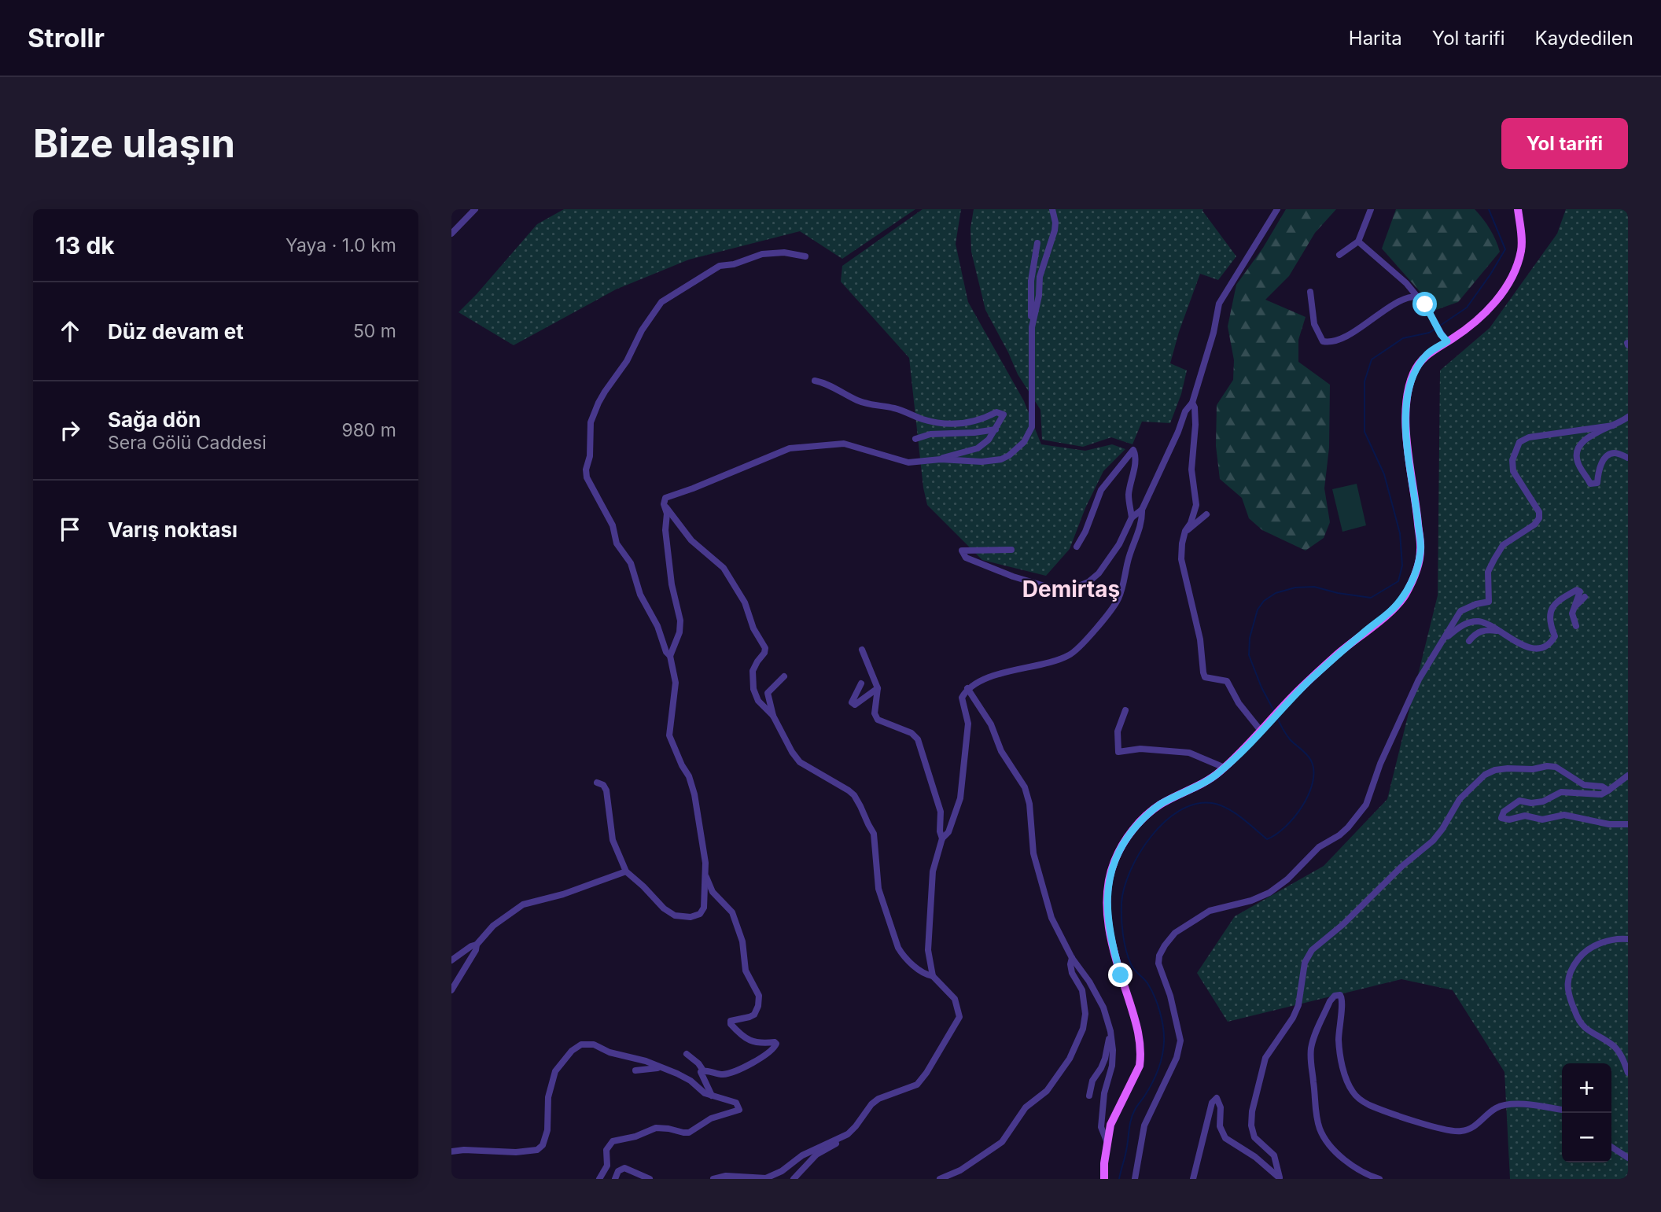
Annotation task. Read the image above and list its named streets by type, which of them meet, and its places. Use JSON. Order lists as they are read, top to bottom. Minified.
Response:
{"districts":["Demirtaş"],"page":{"header":"Strollr","nav":["Harita","Yol tarifi","Kaydedilen"],"buttons":"Yol tarifi","title":"Bize ulaşın","heading":["13 dk","Yaya · 1.0 km"],"list":[["Düz devam et","50 m"],["Sağa dön","Sera Gölü Caddesi","980 m"],"Varış noktası"],"map_buttons":["+","−"]}}
